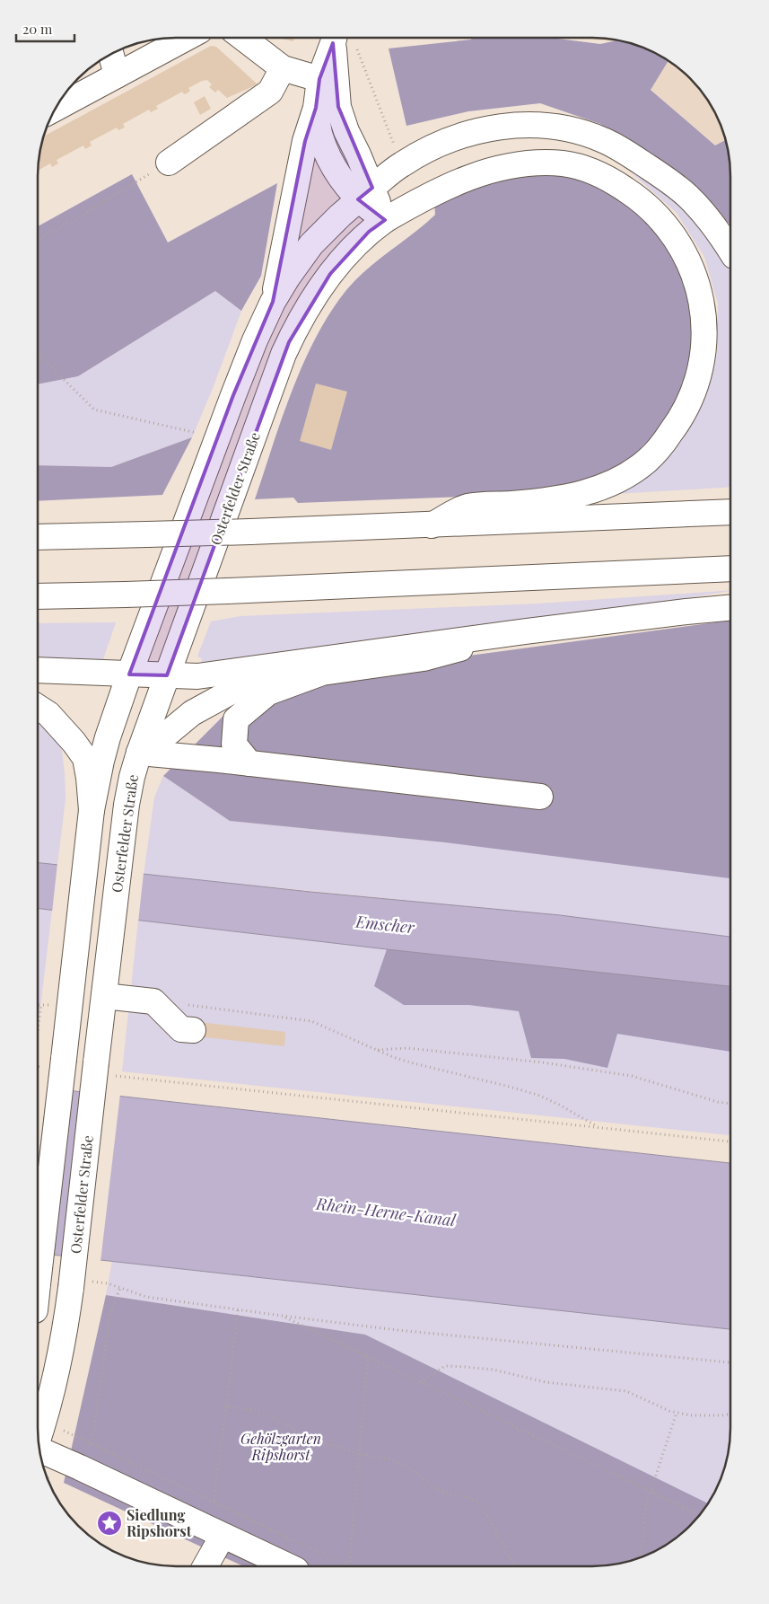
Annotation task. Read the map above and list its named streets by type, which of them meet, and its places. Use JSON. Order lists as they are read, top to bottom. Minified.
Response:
{"streets":{"main road":["Osterfelder Straße"]},"water":["Emscher","Rhein-Herne-Kanal"],"parks":["Gehölzgarten Ripshorst"],"places":{"place":["Siedlung Ripshorst"]},"scale_bar":"20 m"}
